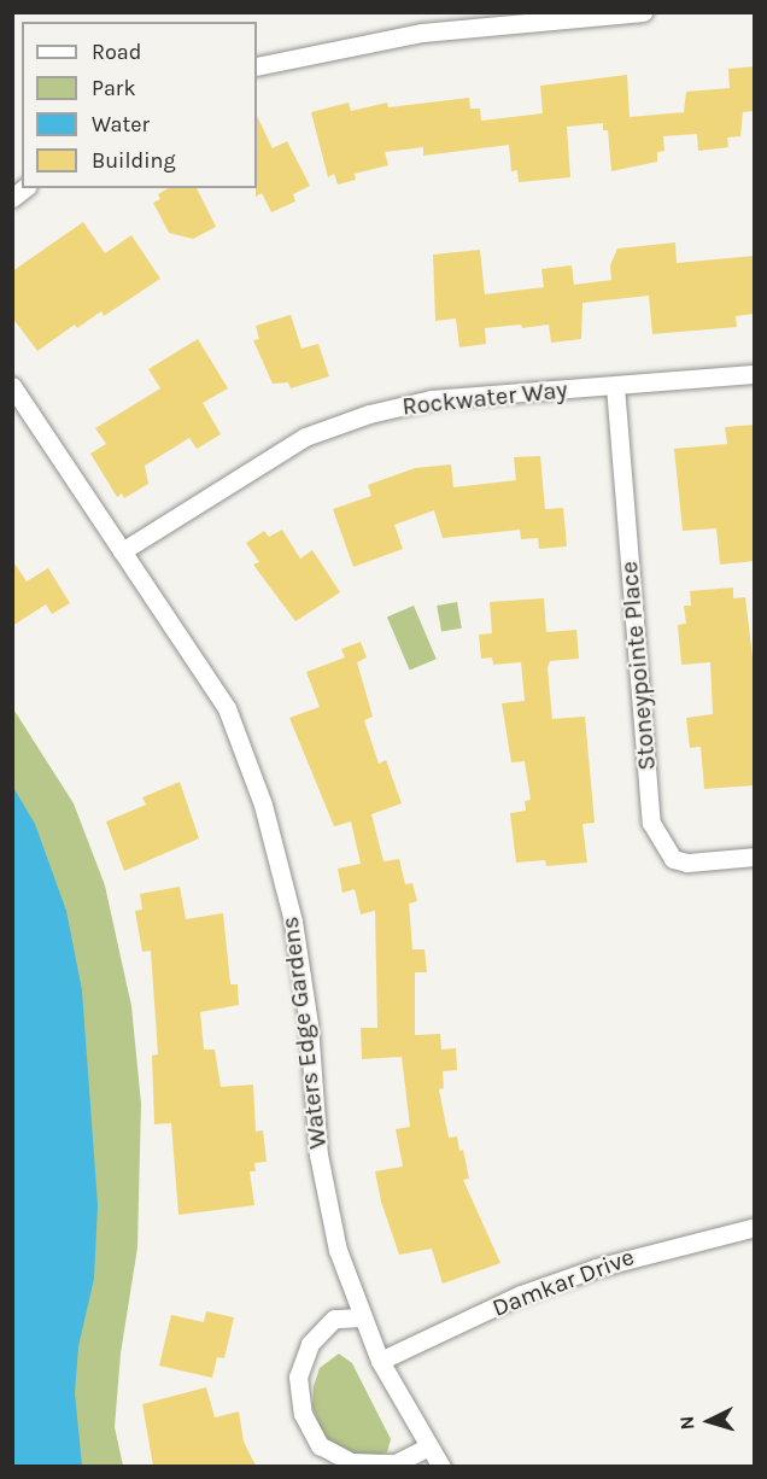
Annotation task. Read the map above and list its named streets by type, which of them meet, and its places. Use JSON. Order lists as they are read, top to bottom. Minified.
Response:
{"streets":{"street":["Rockwater Way","Stoneypointe Place","Waters Edge Gardens","Damkar Drive"]},"crossings":[["Rockwater Way","Stoneypointe Place"],["Rockwater Way","Waters Edge Gardens"],["Waters Edge Gardens","Damkar Drive"]],"legend":["Road","Park","Water","Building"],"north":"left"}
